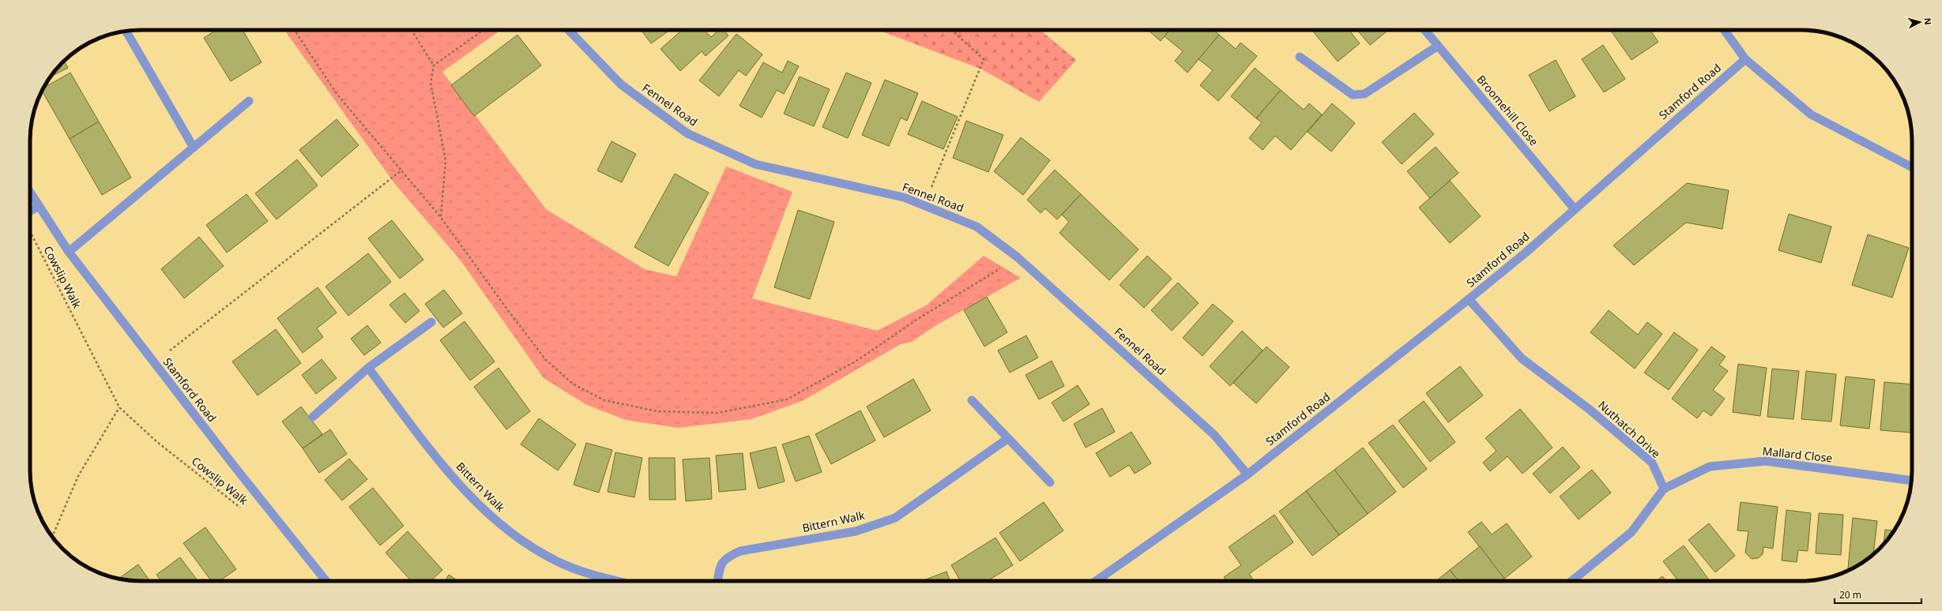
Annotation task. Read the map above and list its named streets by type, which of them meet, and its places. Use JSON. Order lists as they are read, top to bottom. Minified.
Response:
{"streets":{"street":["Stamford Road","Fennel Road","Broomehill Close","Nuthatch Drive","Mallard Close","Bittern Walk"],"path":["Cowslip Walk"]},"crossings":[["Stamford Road","Fennel Road"],["Stamford Road","Broomehill Close"],["Stamford Road","Nuthatch Drive"],["Nuthatch Drive","Mallard Close"]],"scale_bar":"20 m","north":"right"}
